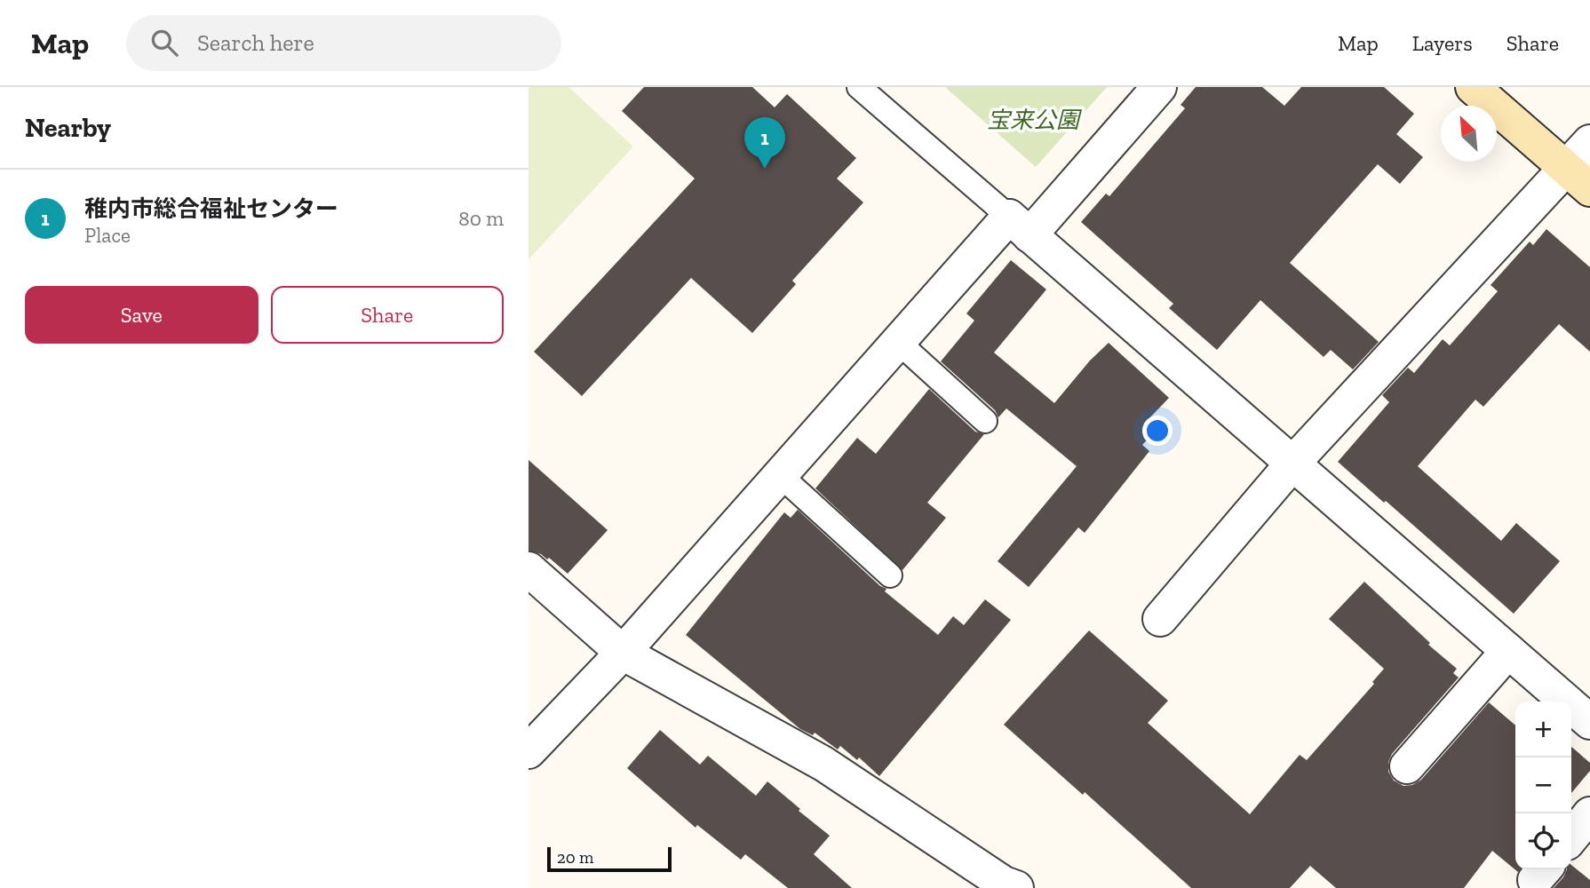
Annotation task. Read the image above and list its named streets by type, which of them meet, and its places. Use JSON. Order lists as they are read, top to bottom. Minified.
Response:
{"parks":["宝来公園"],"scale_bar":"20 m","north":"top left","page":{"header":"Map","search":"Search here","nav":["Map","Layers","Share"],"heading":"Nearby","pins":"1","list":[{"mark":"1","name":"稚内市総合福祉センター","note":"Place","value":"80 m"}],"buttons":["Save","Share"],"map_buttons":["+","−"],"scale":"20 m"}}
